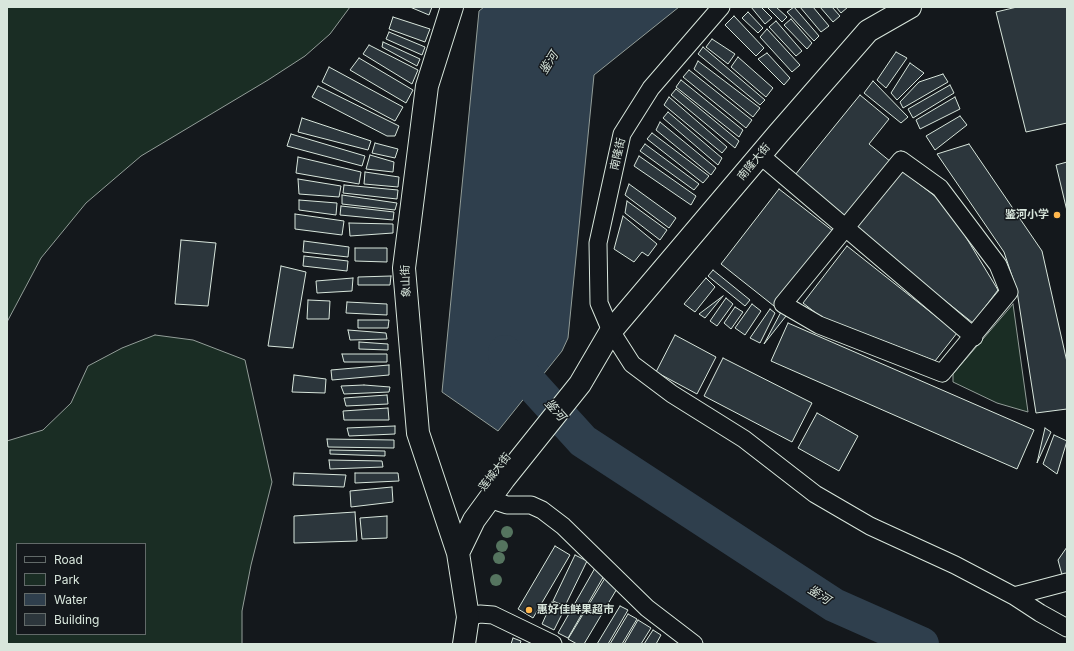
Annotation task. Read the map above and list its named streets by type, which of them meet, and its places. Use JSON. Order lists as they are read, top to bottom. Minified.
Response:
{"streets":{"main road":["南隆大街","象山街","莲城大街"],"street":["南隆街"]},"crossings":[["南隆街","南隆大街"],["南隆街","莲城大街"],["南隆大街","莲城大街"],["象山街","莲城大街"]],"water":["鉴河"],"places":["鉴河小学","惠好佳鲜果超市"],"legend":["Road","Park","Water","Building"]}
